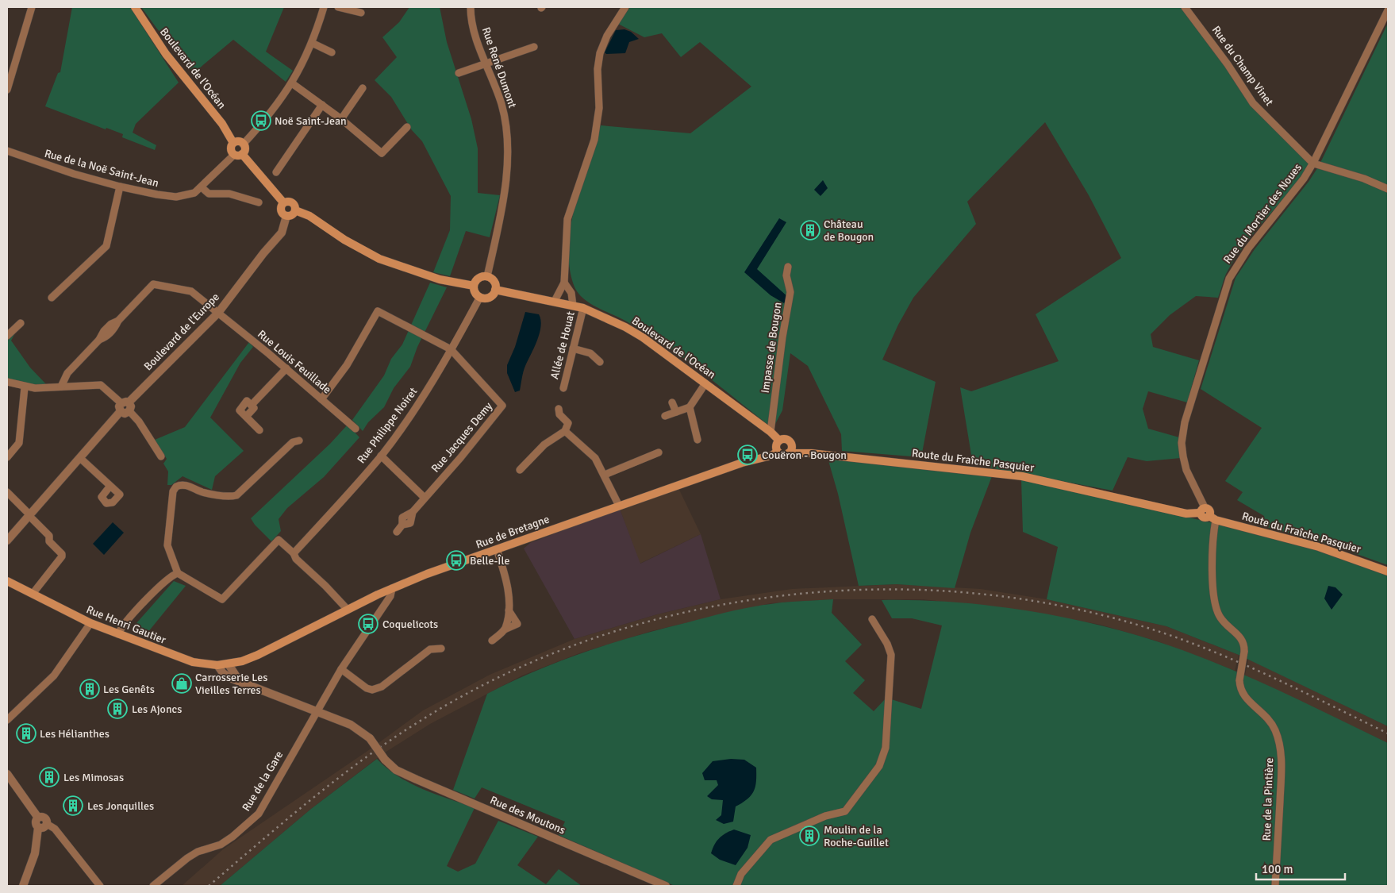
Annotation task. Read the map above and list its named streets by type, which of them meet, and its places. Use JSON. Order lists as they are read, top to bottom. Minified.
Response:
{"streets":{"main road":["Boulevard de l'Océan","Route du Fraîche Pasquier","Rue de Bretagne","Rue Henri Gautier"],"street":["Rue du Champ Vinet","Rue René Dumont","Rue de la Noë Saint-Jean","Rue du Mortier des Noues","Boulevard de l'Europe","Allée de Houat","Impasse de Bougon","Rue Louis Feuillade","Rue Philippe Noiret","Rue Jacques Demy","Rue de la Gare","Rue de la Pintière","Rue des Moutons"]},"crossings":[["Rue du Champ Vinet","Rue du Mortier des Noues"],["Rue René Dumont","Boulevard de l'Océan"],["Rue René Dumont","Rue Philippe Noiret"],["Boulevard de l'Océan","Rue de la Noë Saint-Jean"],["Boulevard de l'Océan","Allée de Houat"],["Boulevard de l'Océan","Impasse de Bougon"],["Boulevard de l'Océan","Rue Philippe Noiret"],["Boulevard de l'Océan","Route du Fraîche Pasquier"],["Boulevard de l'Océan","Rue de Bretagne"],["Rue du Mortier des Noues","Route du Fraîche Pasquier"],["Boulevard de l'Europe","Rue Louis Feuillade"],["Rue Louis Feuillade","Rue Jacques Demy"],["Rue Philippe Noiret","Rue Jacques Demy"],["Route du Fraîche Pasquier","Rue de Bretagne"],["Route du Fraîche Pasquier","Rue de la Pintière"],["Rue de Bretagne","Rue Henri Gautier"],["Rue de Bretagne","Rue de la Gare"],["Rue de la Gare","Rue des Moutons"]],"places":{"bus stop":["Noë Saint-Jean","Couëron - Bougon","Belle-Île","Coquelicots"],"building":["Château de Bougon","Les Genêts","Les Ajoncs","Les Hélianthes","Les Mimosas","Les Jonquilles","Moulin de la Roche-Guillet"],"shop":["Carrosserie Les Vieilles Terres"]},"scale_bar":"100 m"}
